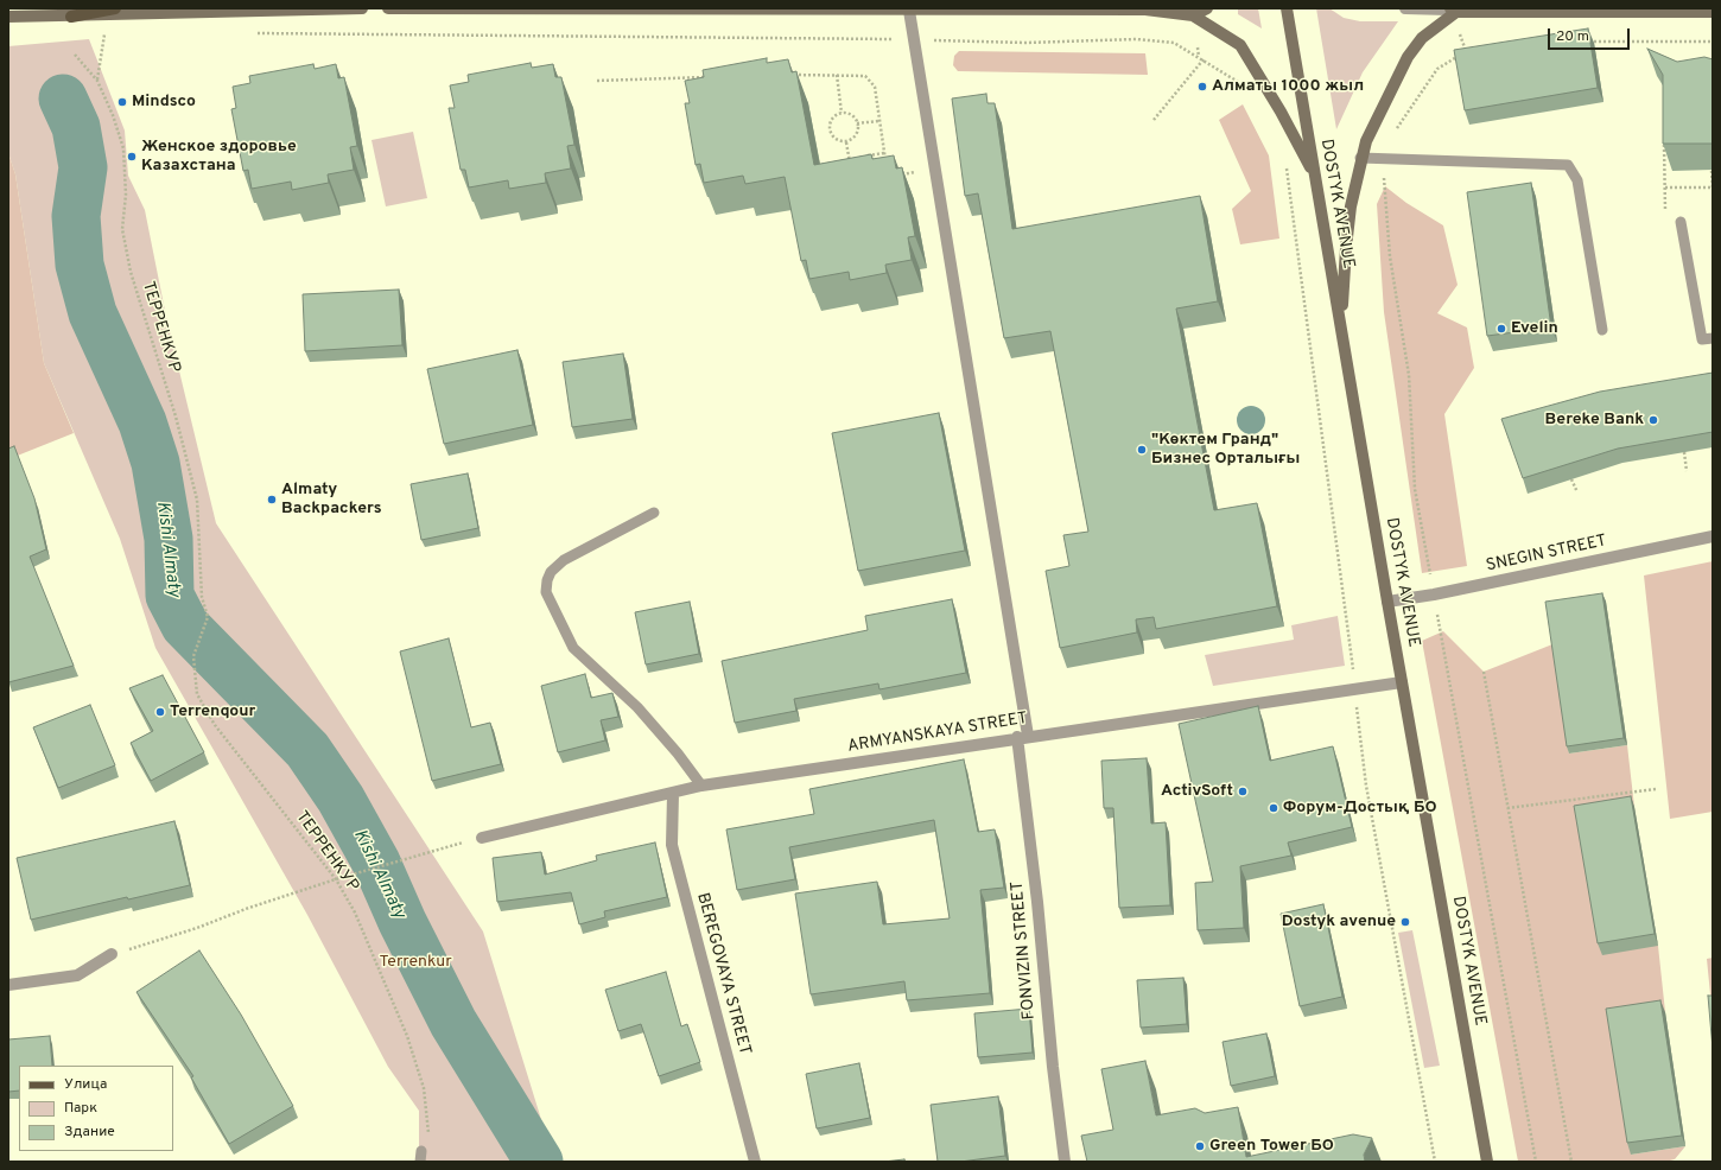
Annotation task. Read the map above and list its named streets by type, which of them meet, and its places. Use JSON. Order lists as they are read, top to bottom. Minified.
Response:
{"streets":{"main road":["DOSTYK AVENUE"],"street":["SNEGIN STREET","ARMYANSKAYA STREET","FONVIZIN STREET","BEREGOVAYA STREET"],"path":["ТЕРРЕНКУР"]},"crossings":[["DOSTYK AVENUE","SNEGIN STREET"],["DOSTYK AVENUE","ARMYANSKAYA STREET"],["ARMYANSKAYA STREET","FONVIZIN STREET"],["ARMYANSKAYA STREET","BEREGOVAYA STREET"]],"water":["Kіshі Almaty"],"parks":["Terrenkur"],"places":["Алматы 1000 жыл","Mindsco","Женское здоровье Казахстана","Evelin","Bereke Bank","\"Көктем Гранд\" Бизнес Орталығы","Almaty Backpackers","Terrenqour","ActivSoft","Форум-Достық БО","Dostyk avenue","Green Tower БО"],"legend":["Улица","Парк","Здание"],"scale_bar":"20 m"}
